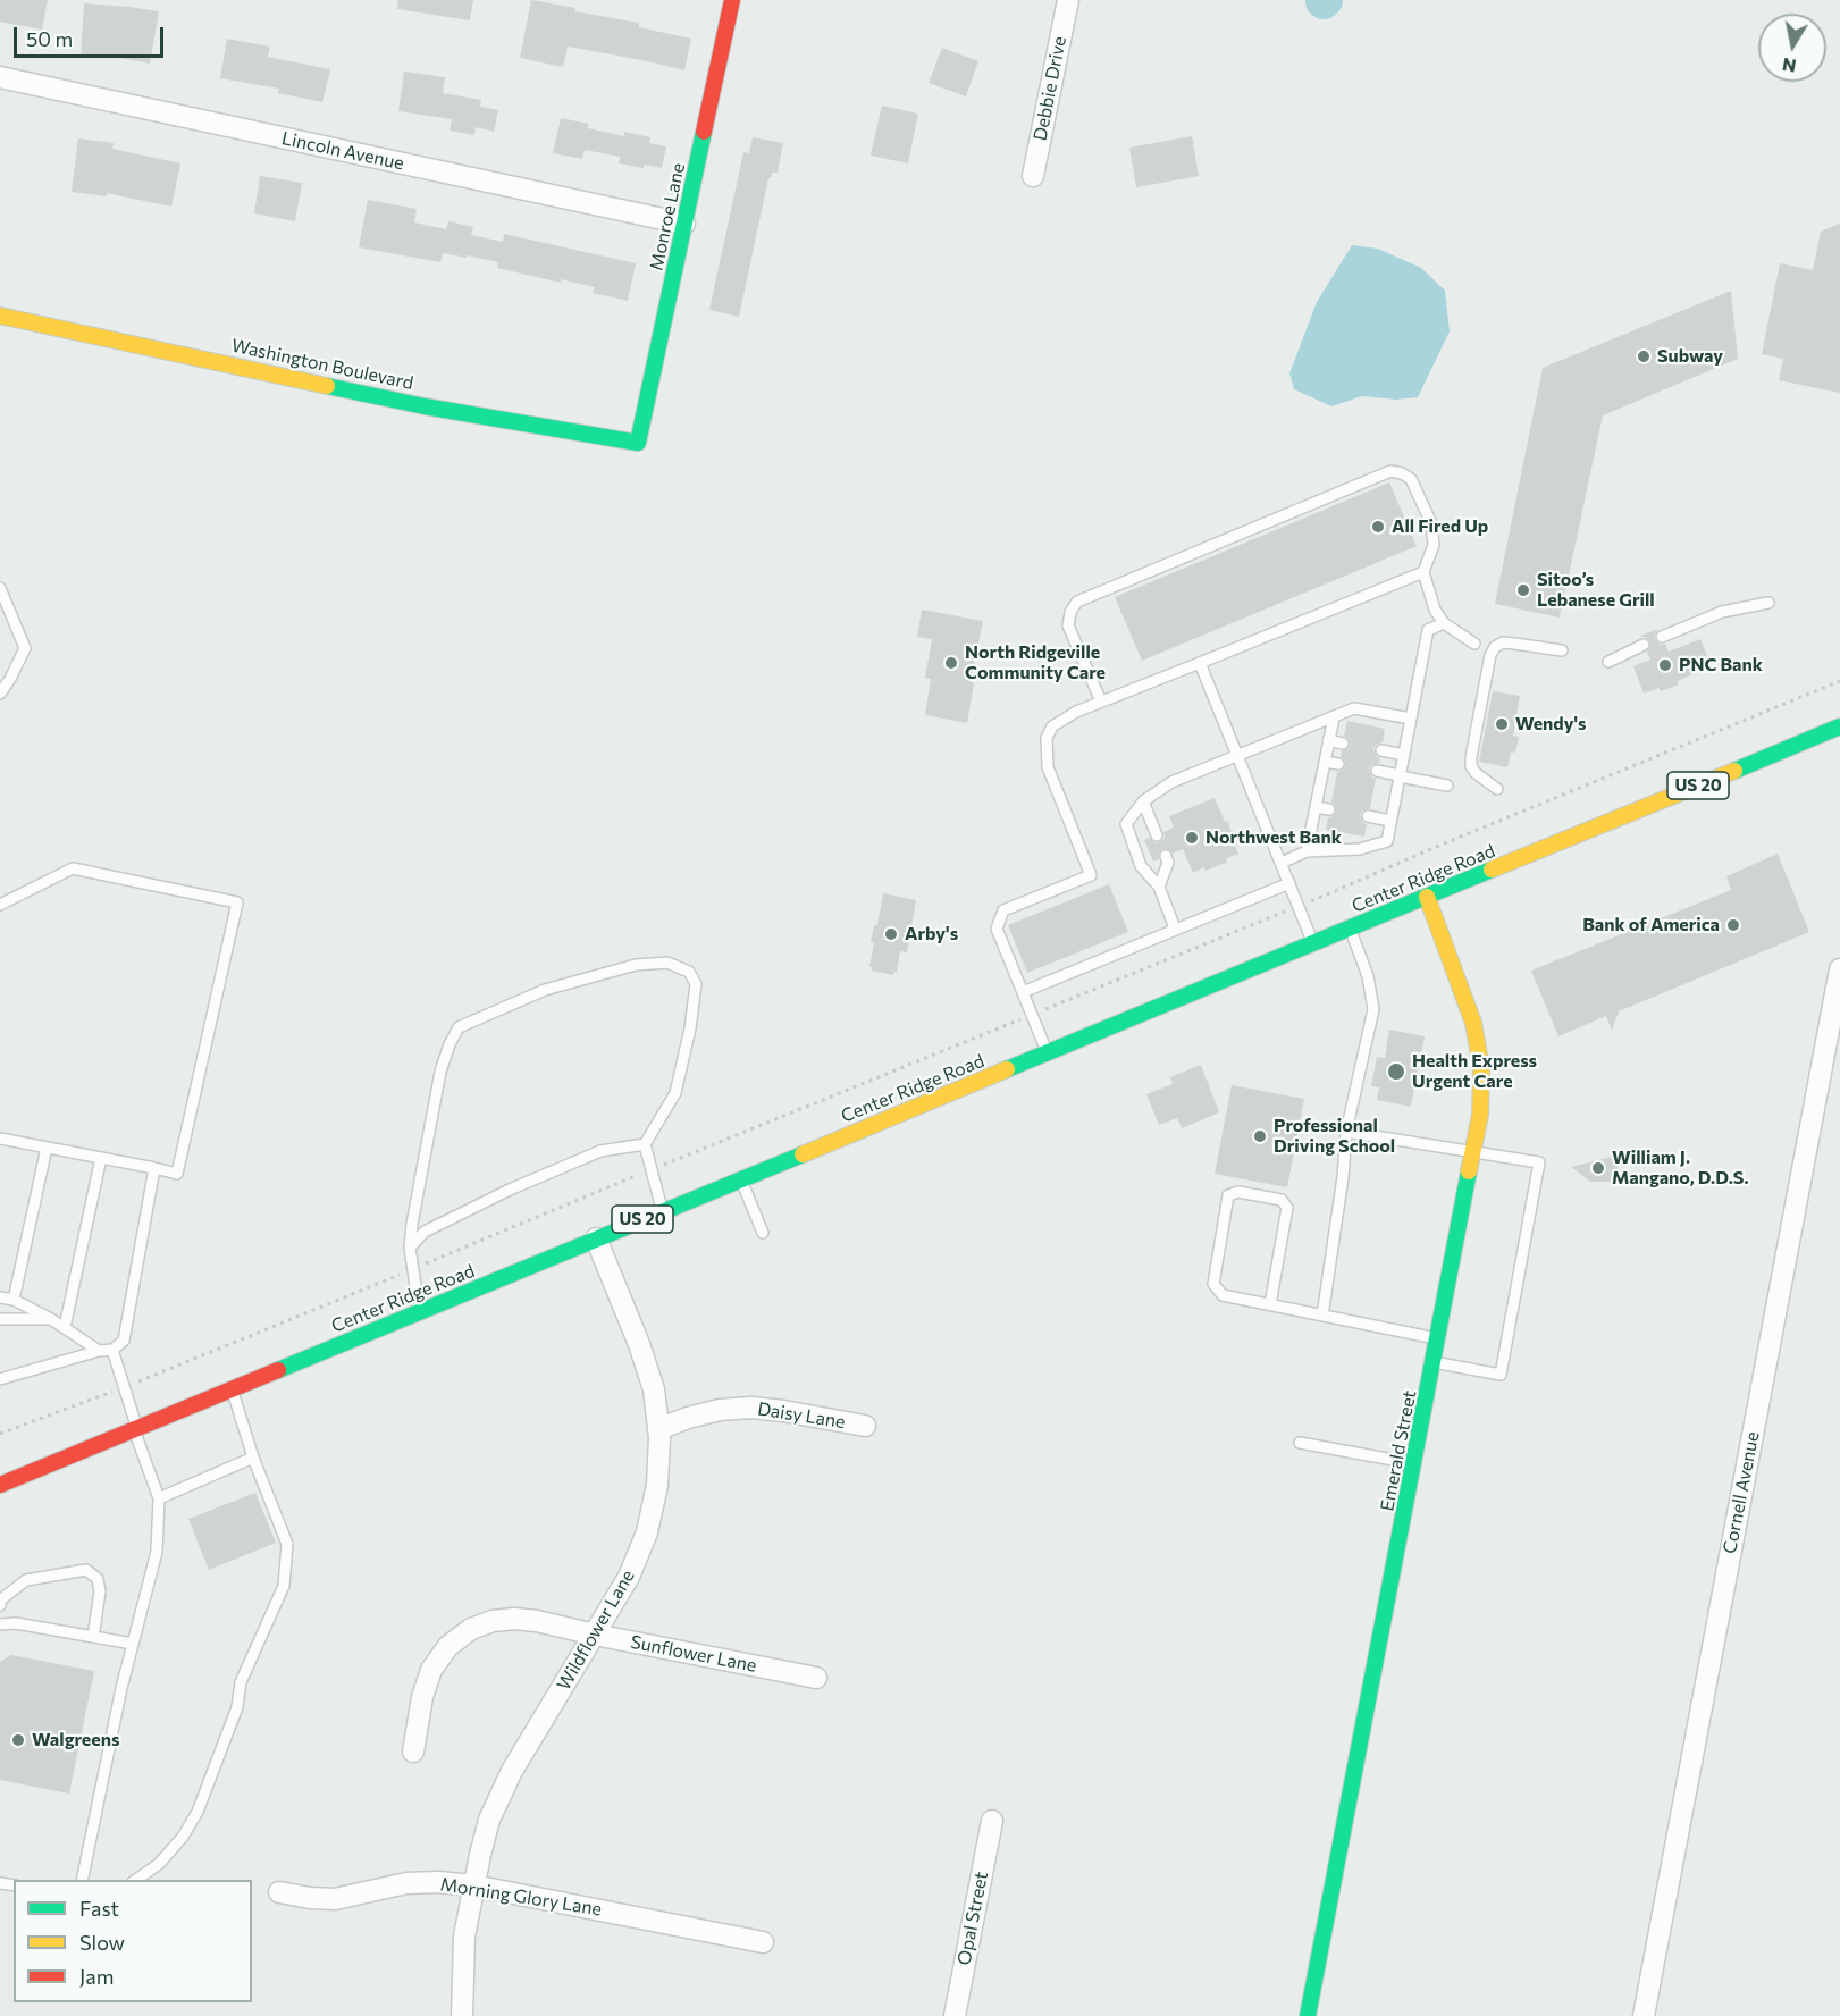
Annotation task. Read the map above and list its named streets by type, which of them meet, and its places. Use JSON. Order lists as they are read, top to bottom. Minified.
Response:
{"streets":{"street":["Debbie Drive","Lincoln Avenue","Monroe Lane","Washington Boulevard","US 20","Center Ridge Road","Daisy Lane","Emerald Street","Cornell Avenue","Wildflower Lane","Sunflower Lane","Morning Glory Lane","Opal Street"]},"crossings":[["Lincoln Avenue","Monroe Lane"],["Monroe Lane","Washington Boulevard"],["Center Ridge Road","Emerald Street"],["Center Ridge Road","Wildflower Lane"],["Daisy Lane","Wildflower Lane"],["Wildflower Lane","Sunflower Lane"],["Wildflower Lane","Morning Glory Lane"]],"places":["Subway","All Fired Up","Sitoo’s Lebanese Grill","North Ridgeville Community Care","PNC Bank","Wendy's","Northwest Bank","Bank of America","Arby's","Health Express Urgent Care","Professional Driving School","William J. Mangano, D.D.S.","Walgreens"],"legend":["Fast","Slow","Jam"],"scale_bar":"50 m","north":"bottom"}
